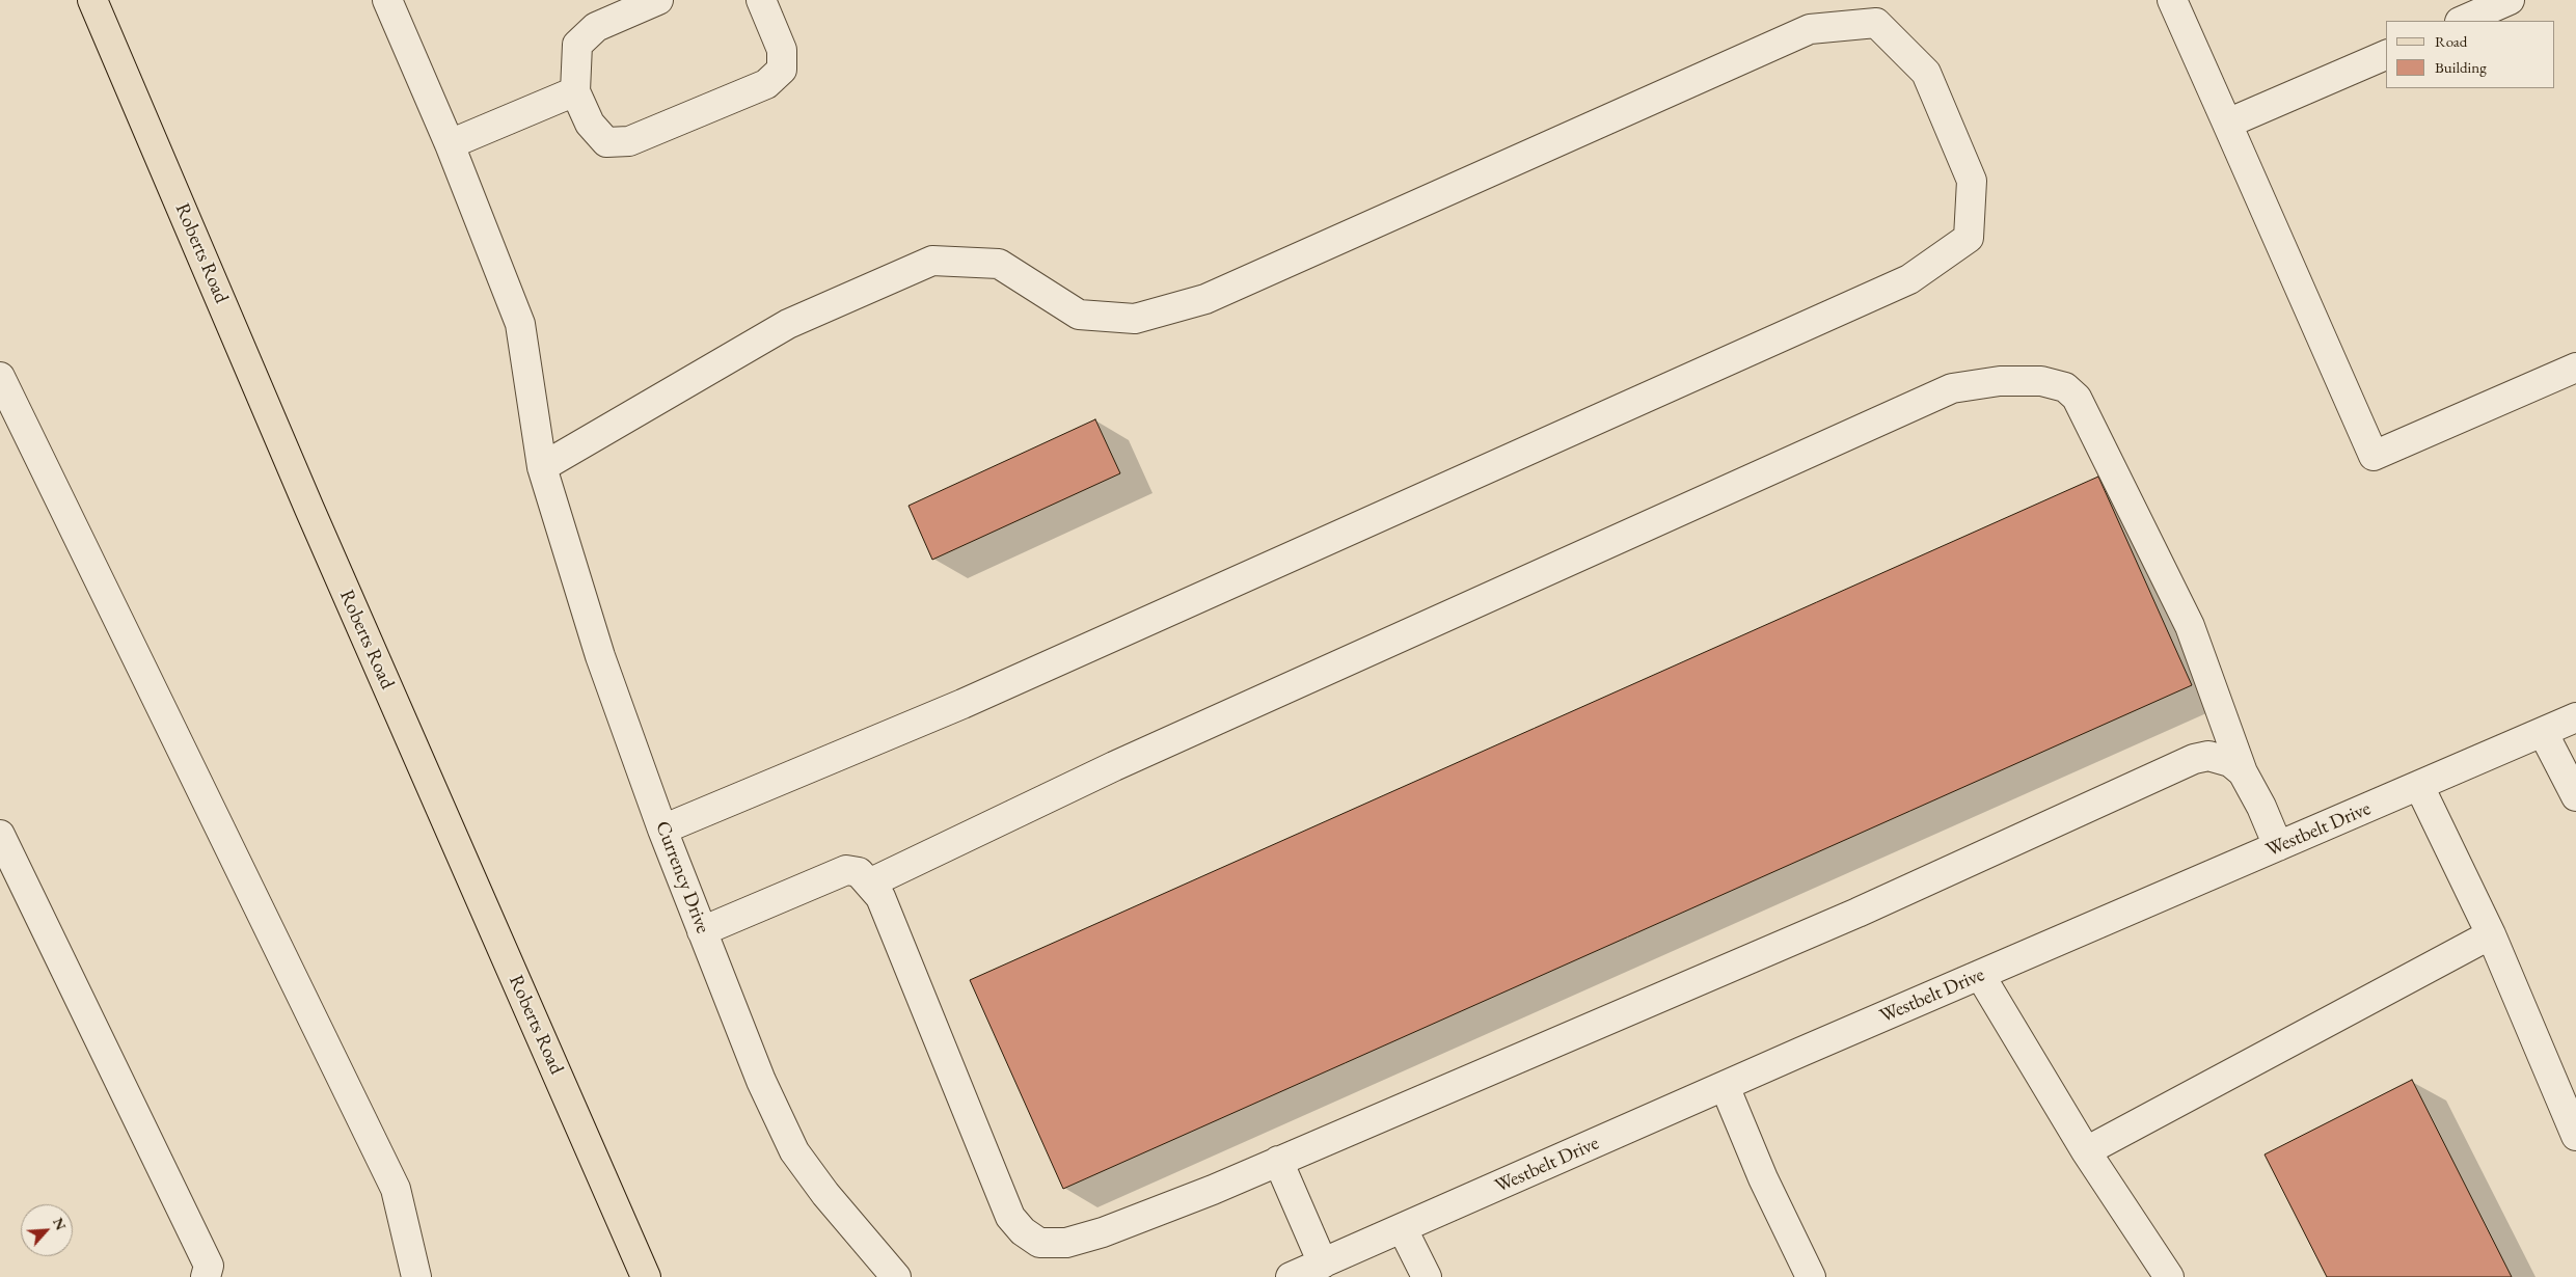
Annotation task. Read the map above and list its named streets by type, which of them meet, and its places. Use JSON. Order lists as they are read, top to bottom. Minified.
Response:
{"streets":{"main road":["Roberts Road"],"street":["Westbelt Drive","Currency Drive"]},"legend":["Road","Building"],"north":"top right"}
